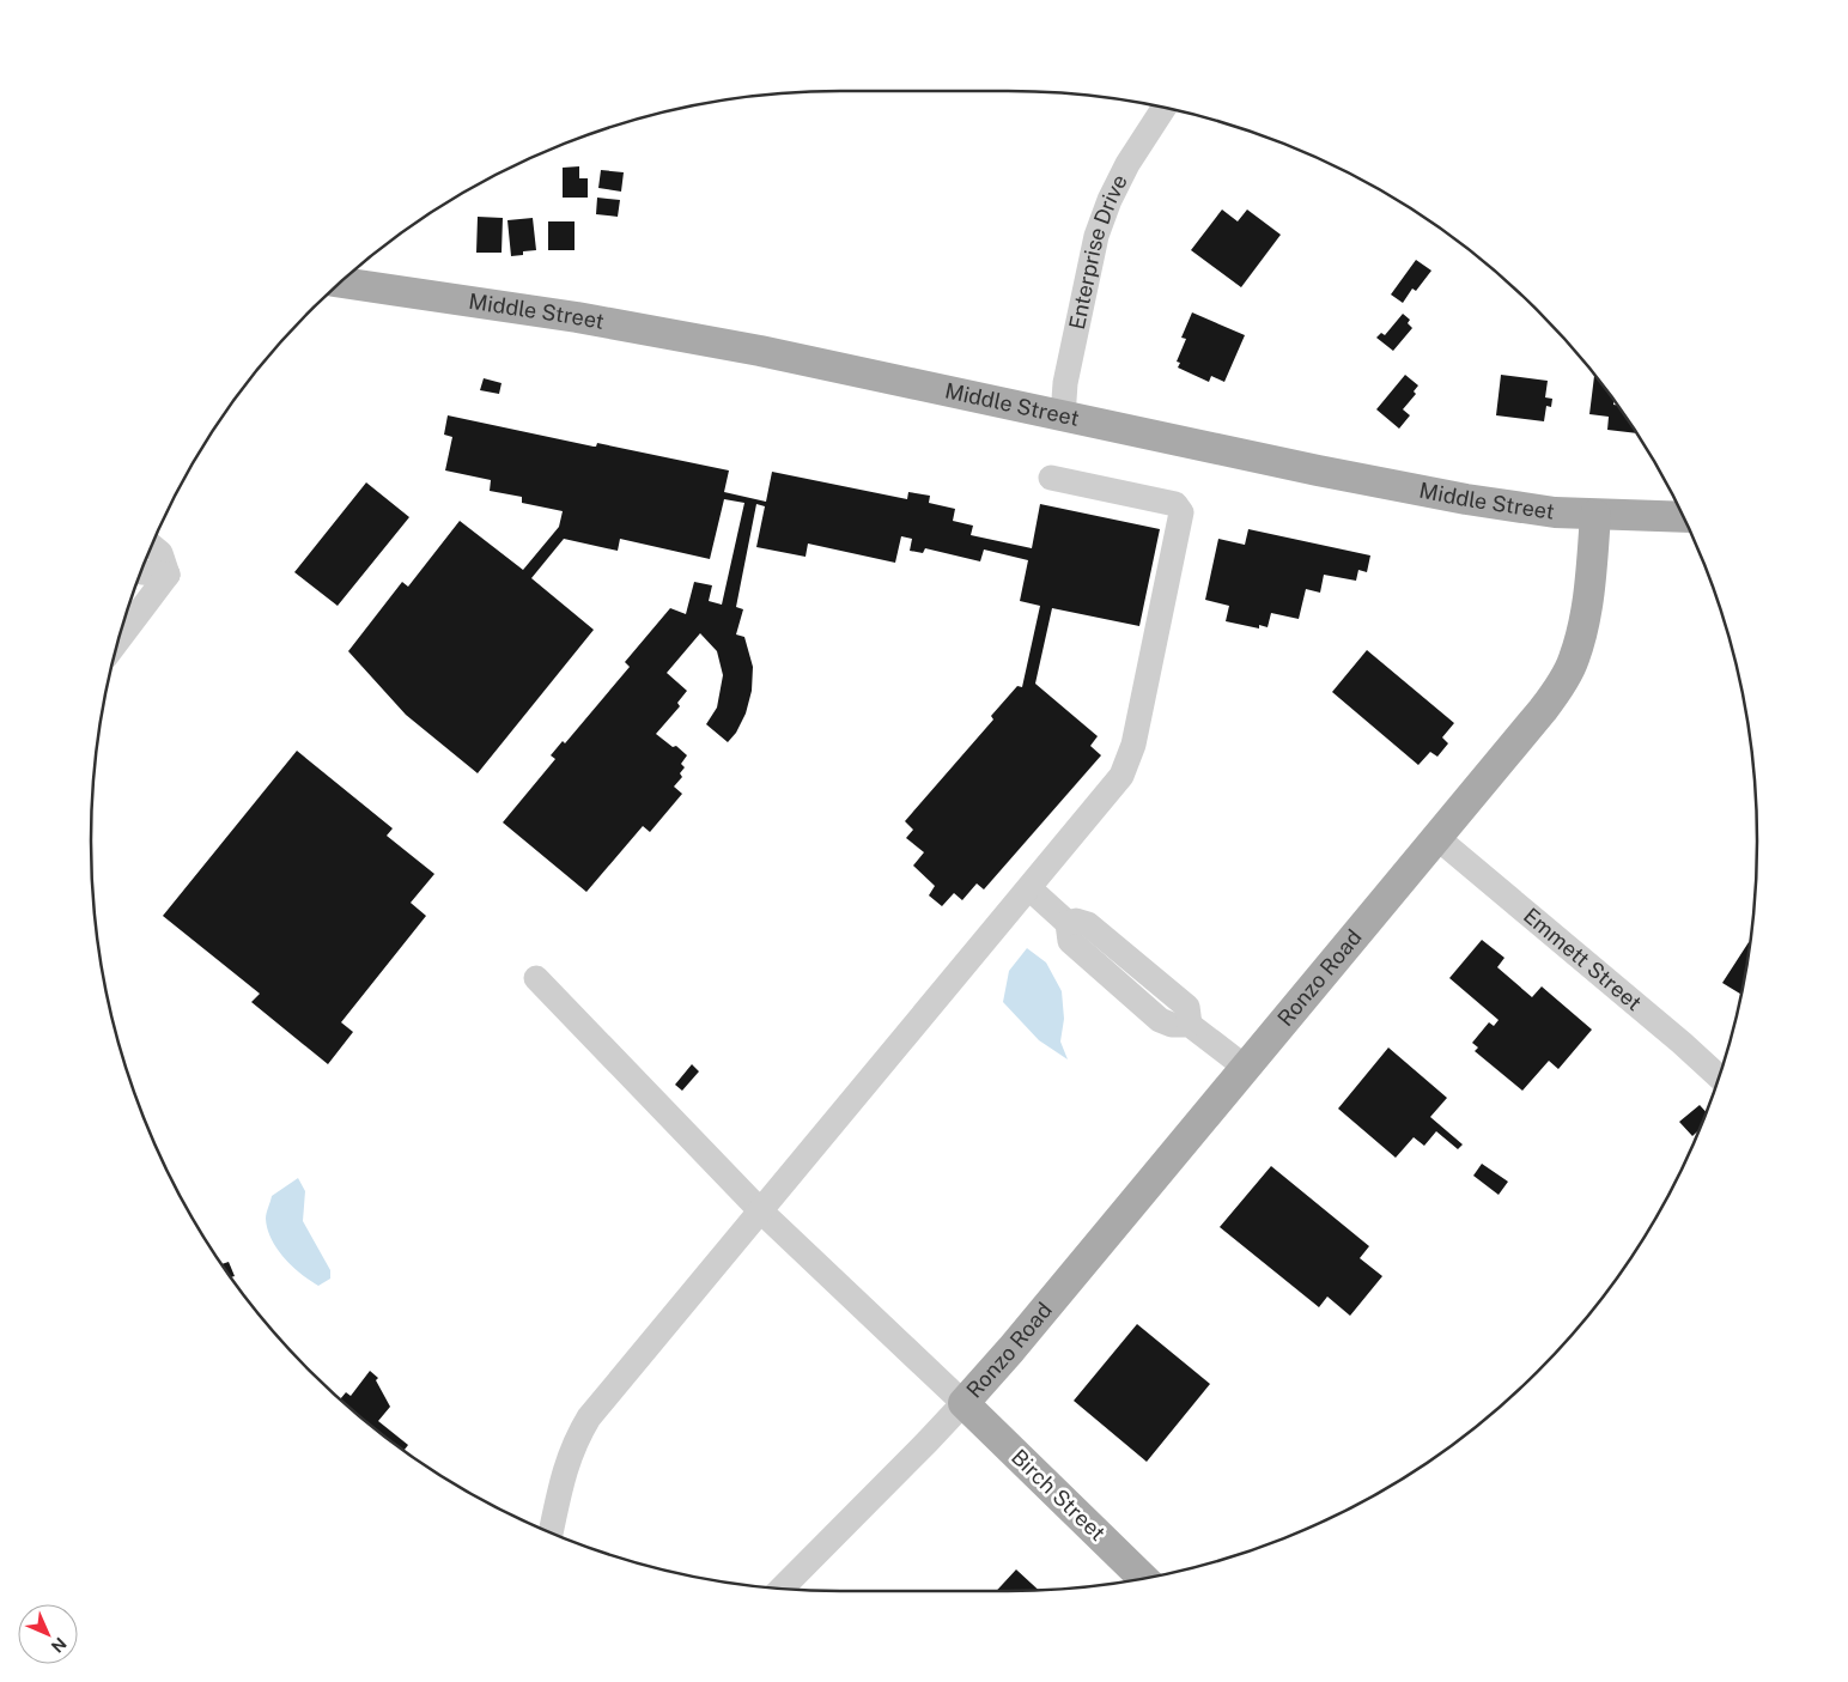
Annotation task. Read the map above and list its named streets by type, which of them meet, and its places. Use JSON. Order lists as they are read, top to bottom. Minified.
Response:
{"streets":{"main road":["Middle Street","Ronzo Road","Birch Street"],"street":["Enterprise Drive","Emmett Street"]},"crossings":[["Enterprise Drive","Middle Street"],["Middle Street","Ronzo Road"],["Emmett Street","Ronzo Road"],["Ronzo Road","Birch Street"]],"north":"bottom right"}
